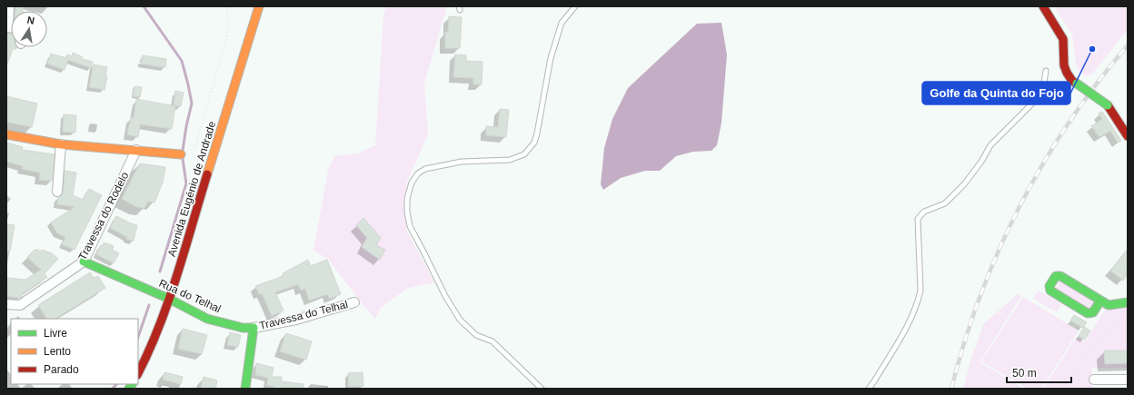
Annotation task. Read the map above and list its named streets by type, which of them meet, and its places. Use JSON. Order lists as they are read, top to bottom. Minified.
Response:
{"streets":{"street":["Avenida Eugénio de Andrade","Travessa do Rodelo","Rua do Telhal","Travessa do Telhal"]},"crossings":[["Avenida Eugénio de Andrade","Rua do Telhal"],["Travessa do Rodelo","Rua do Telhal"],["Rua do Telhal","Travessa do Telhal"]],"places":["Golfe da Quinta do Fojo"],"legend":["Livre","Lento","Parado"],"scale_bar":"50 m","north":"top"}
